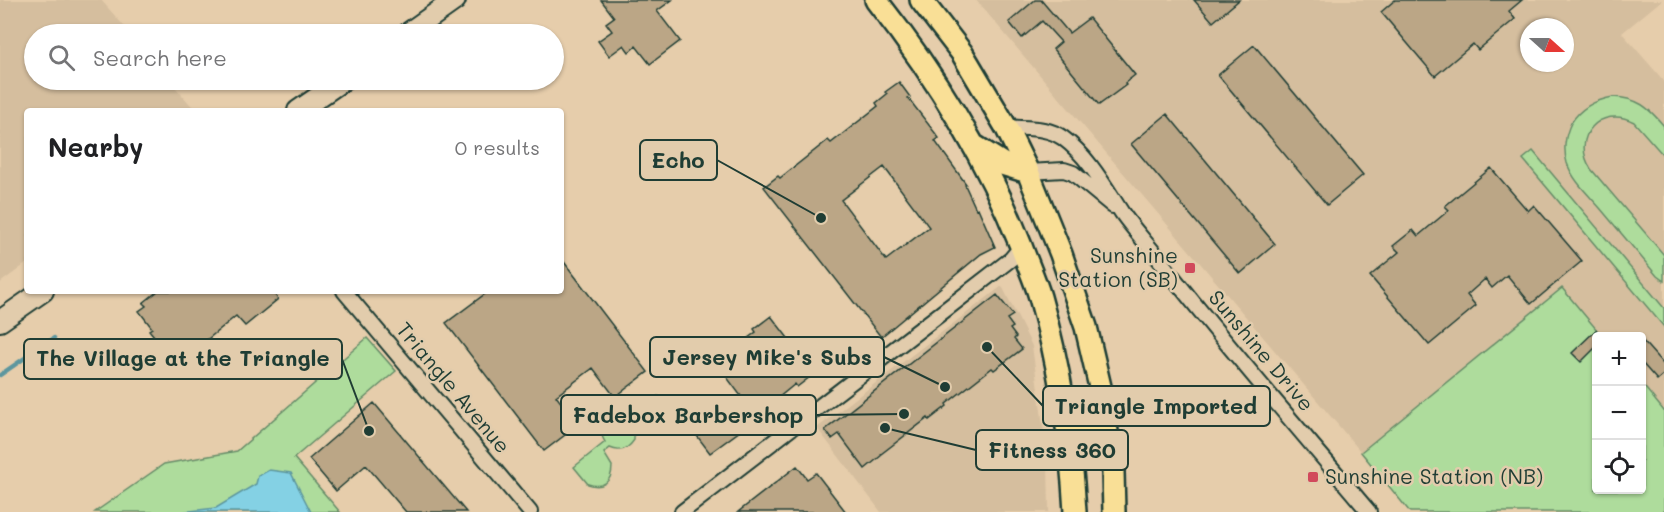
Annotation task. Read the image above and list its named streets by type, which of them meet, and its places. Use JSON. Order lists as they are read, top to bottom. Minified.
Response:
{"streets":{"street":["Sunshine Drive","Triangle Avenue"]},"places":{"other":["Echo","Triangle Imported","Jersey Mike's Subs","Fadebox Barbershop","Fitness 360","The Village at the Triangle"],"transit":["Sunshine Station (SB)","Sunshine Station (NB)"]},"north":"right","page":{"search":"Search here","heading":["Nearby","0 results"],"map_buttons":["+","−"]}}
